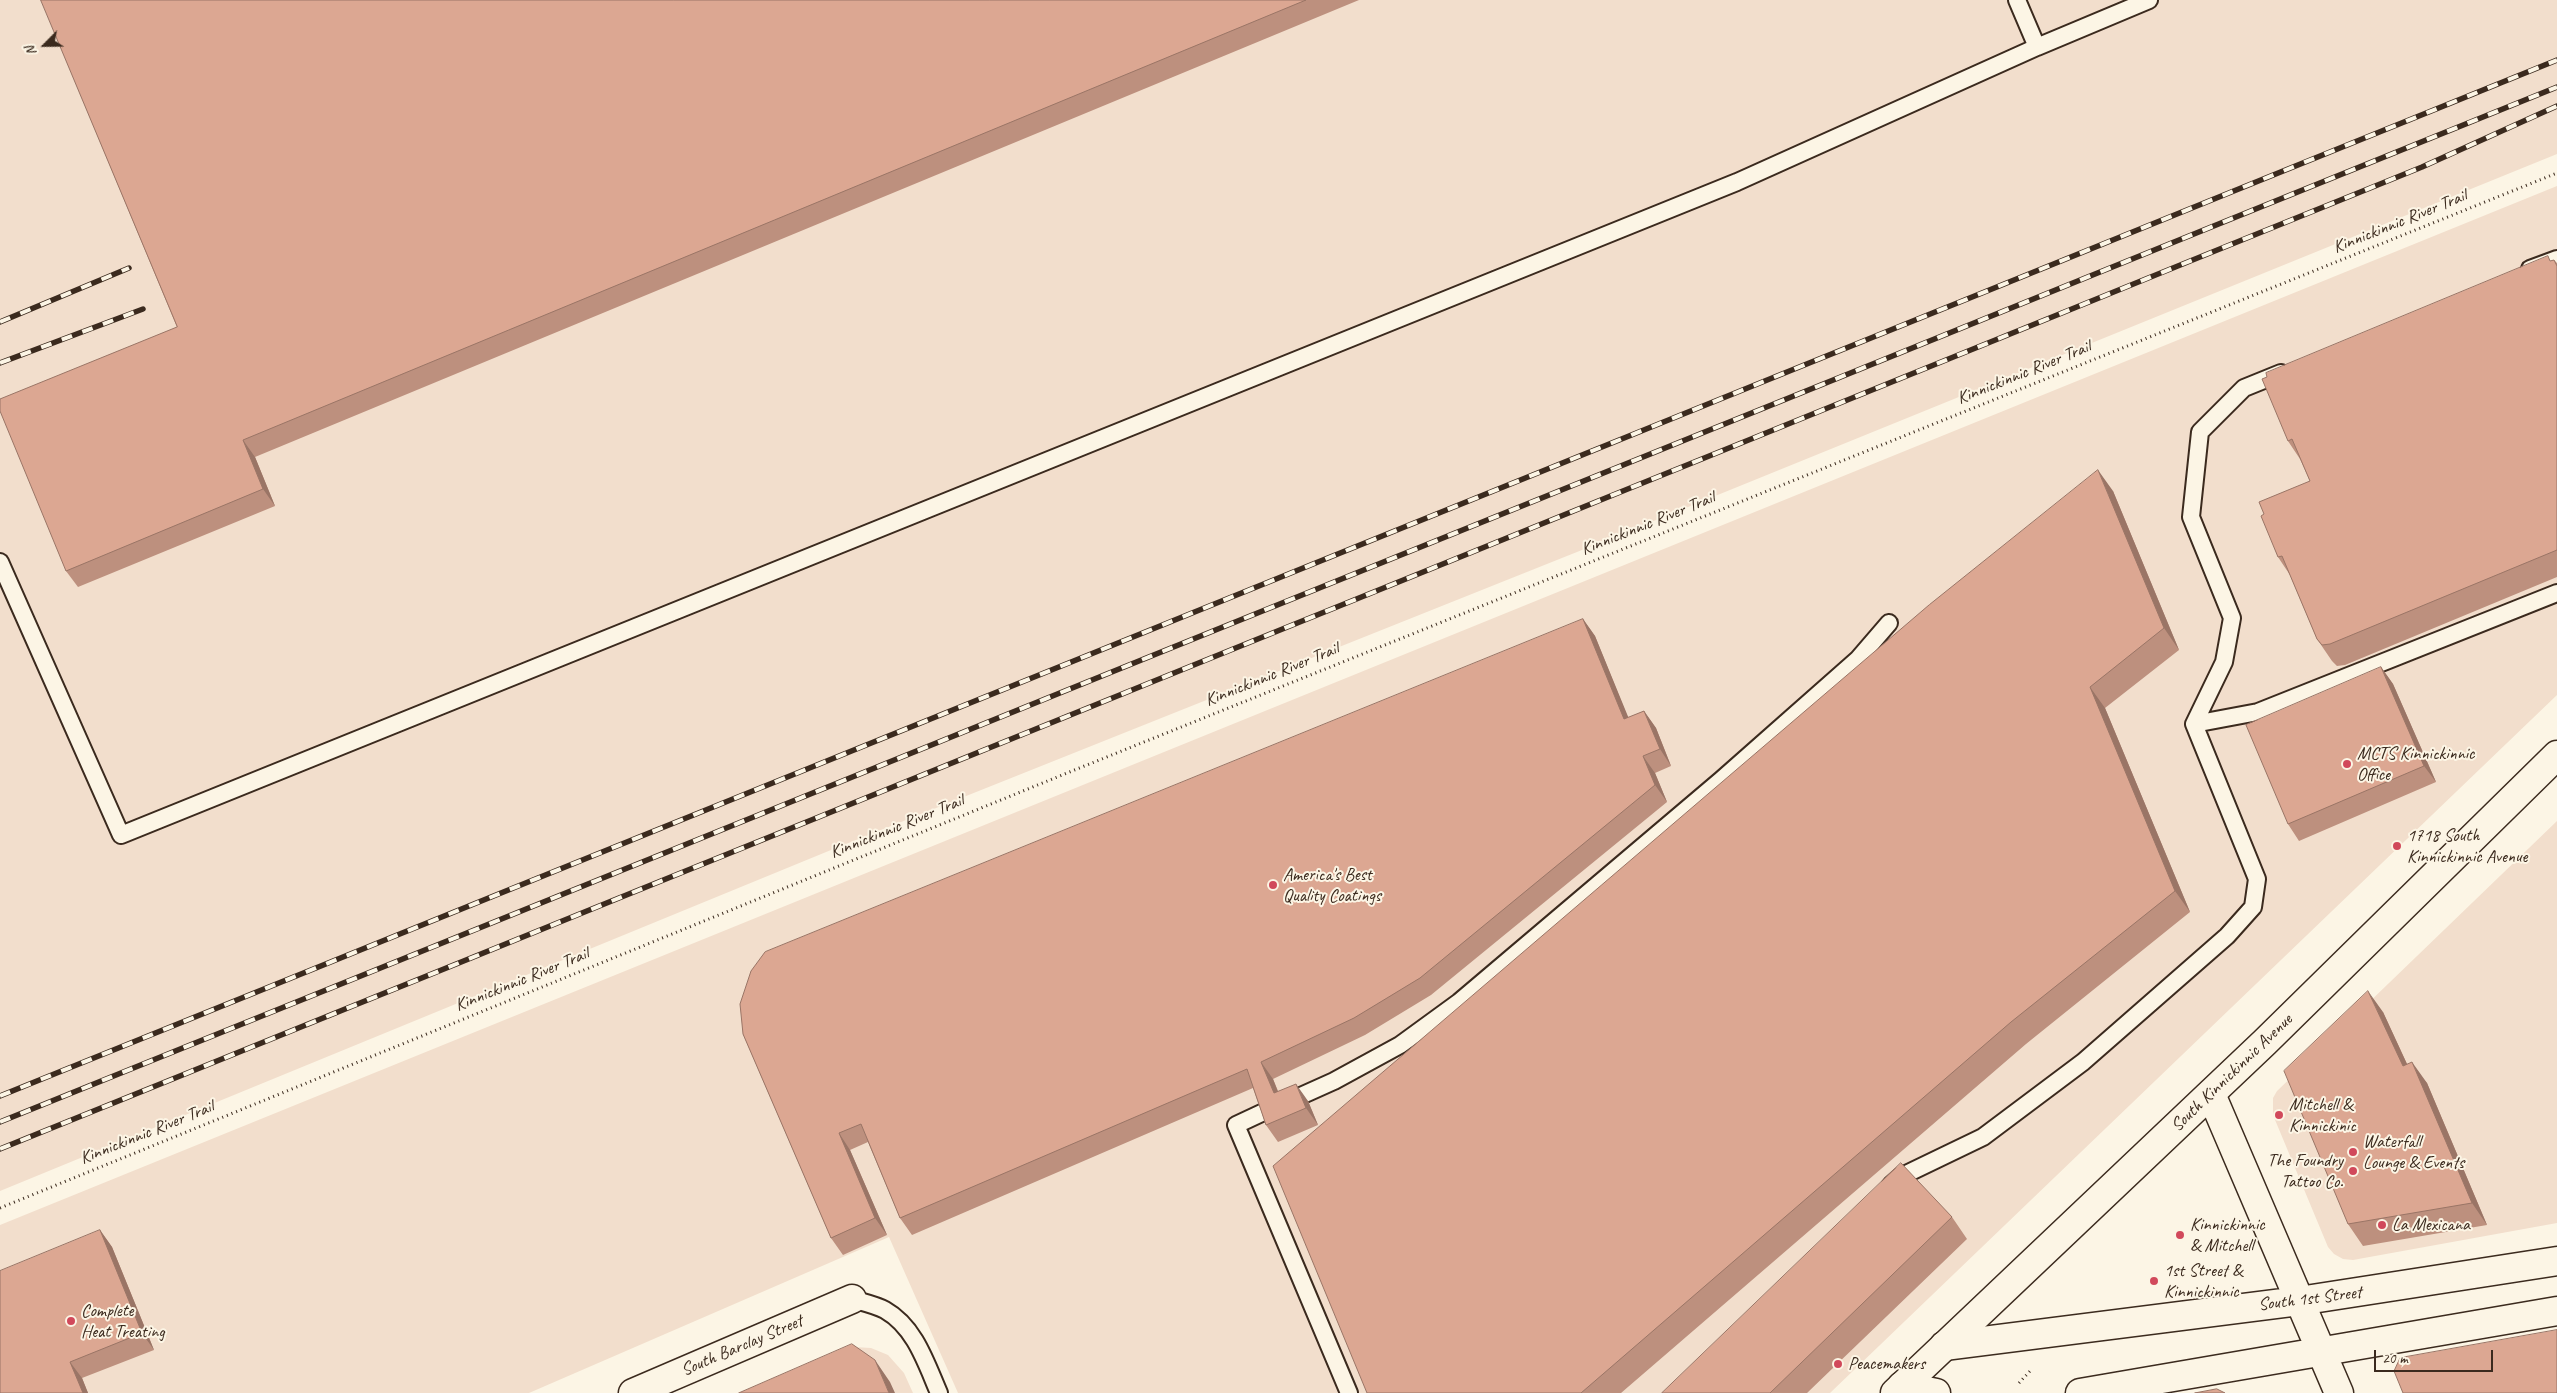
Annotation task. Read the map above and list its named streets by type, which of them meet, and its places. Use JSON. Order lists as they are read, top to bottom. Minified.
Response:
{"streets":{"street":["South Kinnickinnic Avenue","South 1st Street","South Barclay Street"],"path":["Kinnickinnic River Trail"]},"crossings":[["South Kinnickinnic Avenue","South 1st Street"]],"places":["MCTS Kinnickinnic Office","1718 South Kinnickinnic Avenue","America's Best Quality Coatings","Mitchell & Kinnickinic","Waterfall Lounge & Events","The Foundry Tattoo Co.","La Mexicana","Kinnickinnic & Mitchell","1st Street & Kinnickinnic","Complete Heat Treating","Peacemakers"],"scale_bar":"20 m","north":"bottom left"}
